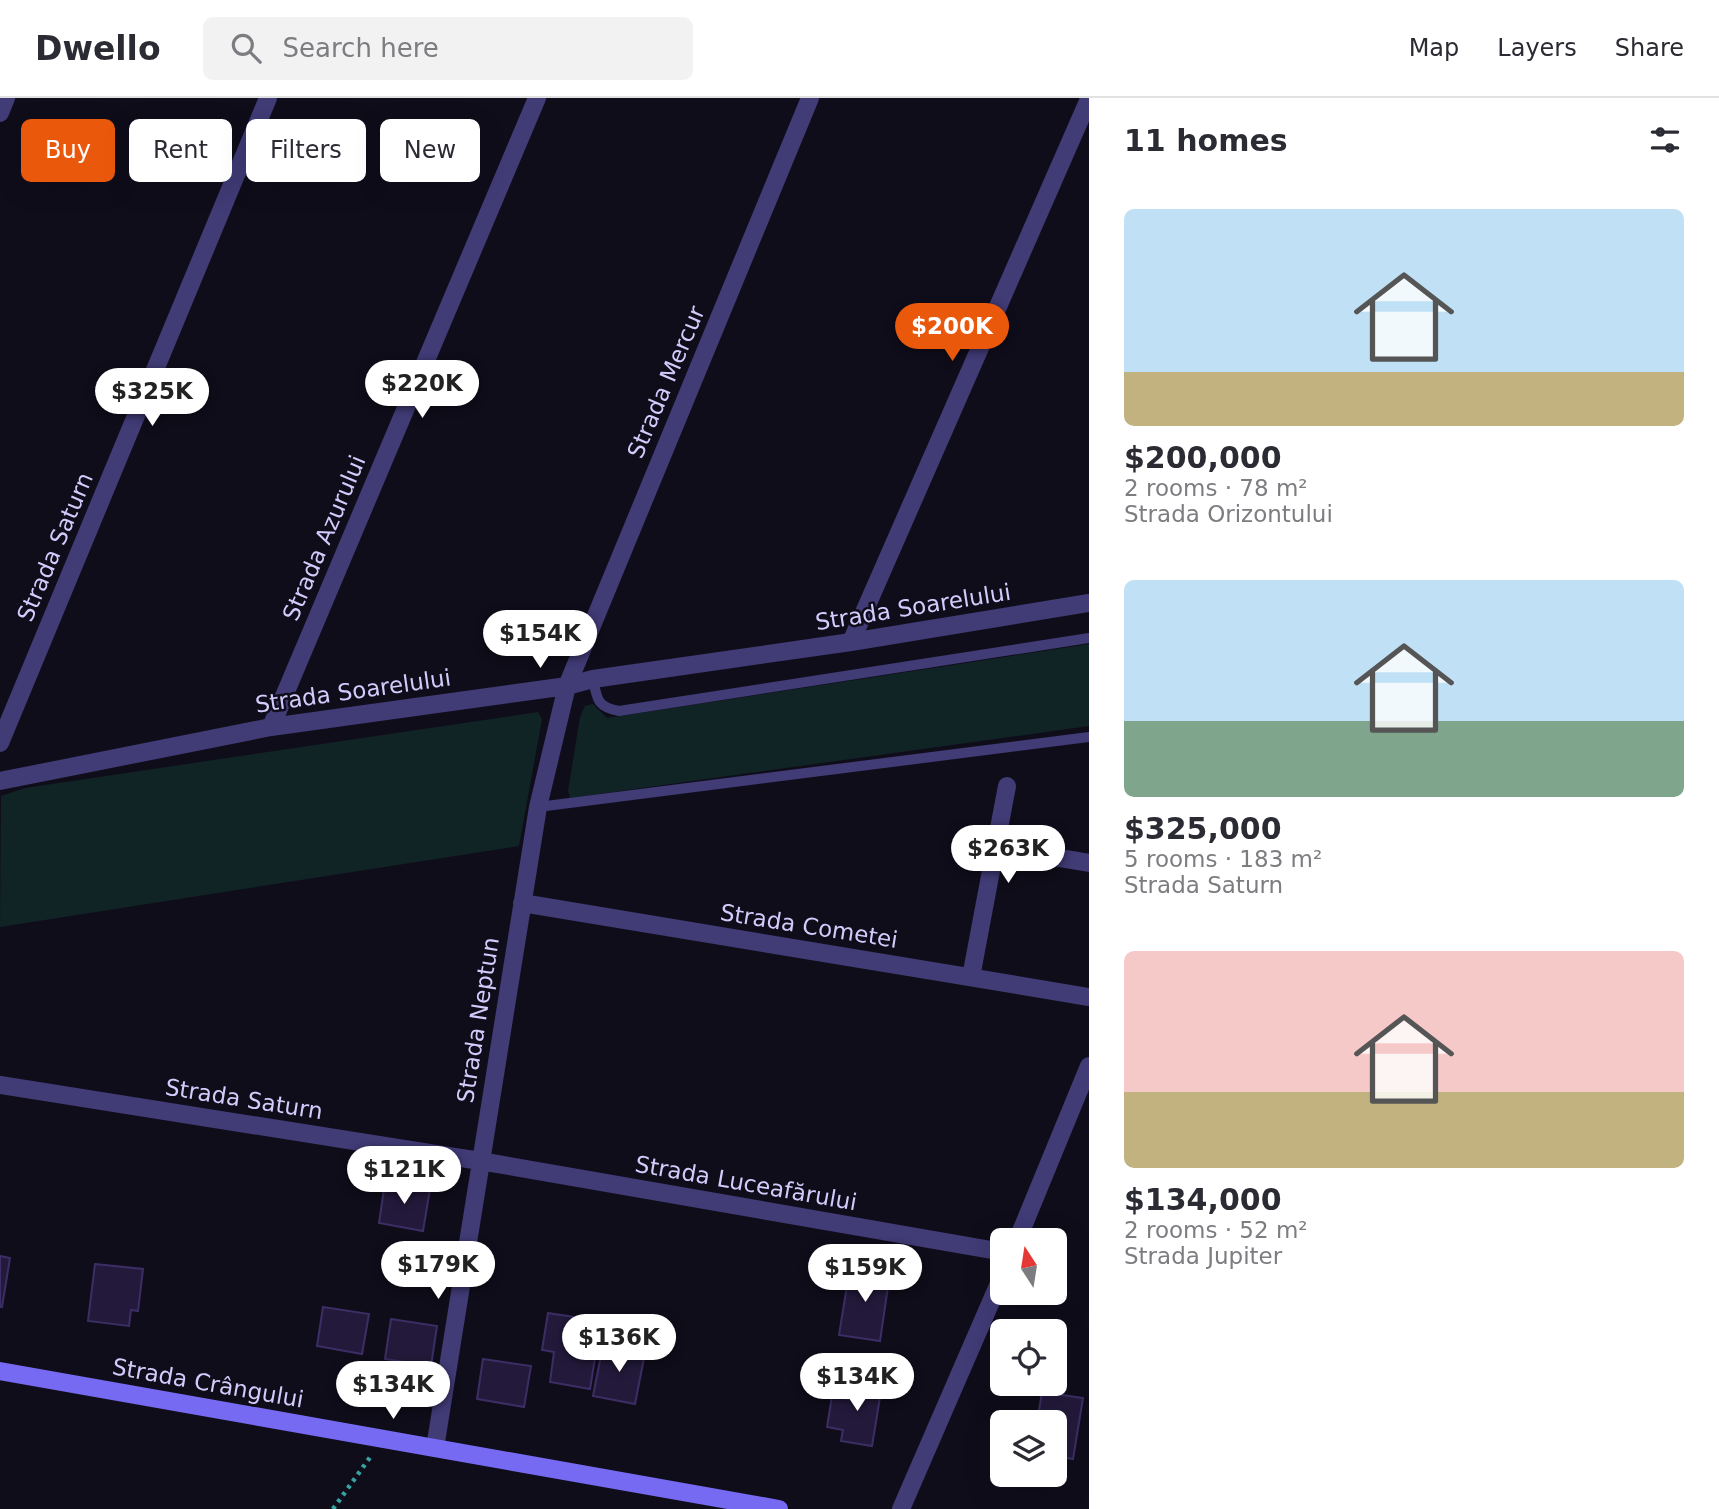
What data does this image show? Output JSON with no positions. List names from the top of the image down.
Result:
{
  "streets": {
    "main road": ["Strada Crângului"],
    "street": [
      "Strada Mercur",
      "Strada Azurului",
      "Strada Saturn",
      "Strada Soarelului",
      "Strada Cometei",
      "Strada Neptun",
      "Strada Luceafărului"
    ]
  },
  "crossings": [
    ["Strada Mercur", "Strada Soarelului"],
    ["Strada Mercur", "Strada Neptun"],
    ["Strada Azurului", "Strada Soarelului"],
    ["Strada Saturn", "Strada Neptun"],
    ["Strada Saturn", "Strada Luceafărului"],
    ["Strada Soarelului", "Strada Neptun"],
    ["Strada Cometei", "Strada Neptun"],
    ["Strada Neptun", "Strada Luceafărului"],
    ["Strada Neptun", "Strada Crângului"]
  ],
  "north": "top",
  "page": {
    "header": "Dwello",
    "search": "Search here",
    "nav": ["Map", "Layers", "Share"],
    "heading": "11 homes",
    "chip": [
      "Buy",
      "Rent",
      "Filters",
      "New"
    ],
    "list": [
      {
        "name": "$200,000",
        "note": "2 rooms · 78 m² · Strada Orizontului"
      },
      {
        "name": "$325,000",
        "note": "5 rooms · 183 m² · Strada Saturn"
      },
      {
        "name": "$134,000",
        "note": "2 rooms · 52 m² · Strada Jupiter"
      }
    ],
    "price": [
      "$200K",
      "$220K",
      "$325K",
      "$154K",
      "$263K",
      "$121K",
      "$179K",
      "$159K",
      "$136K",
      "$134K",
      "$134K"
    ]
  }
}
